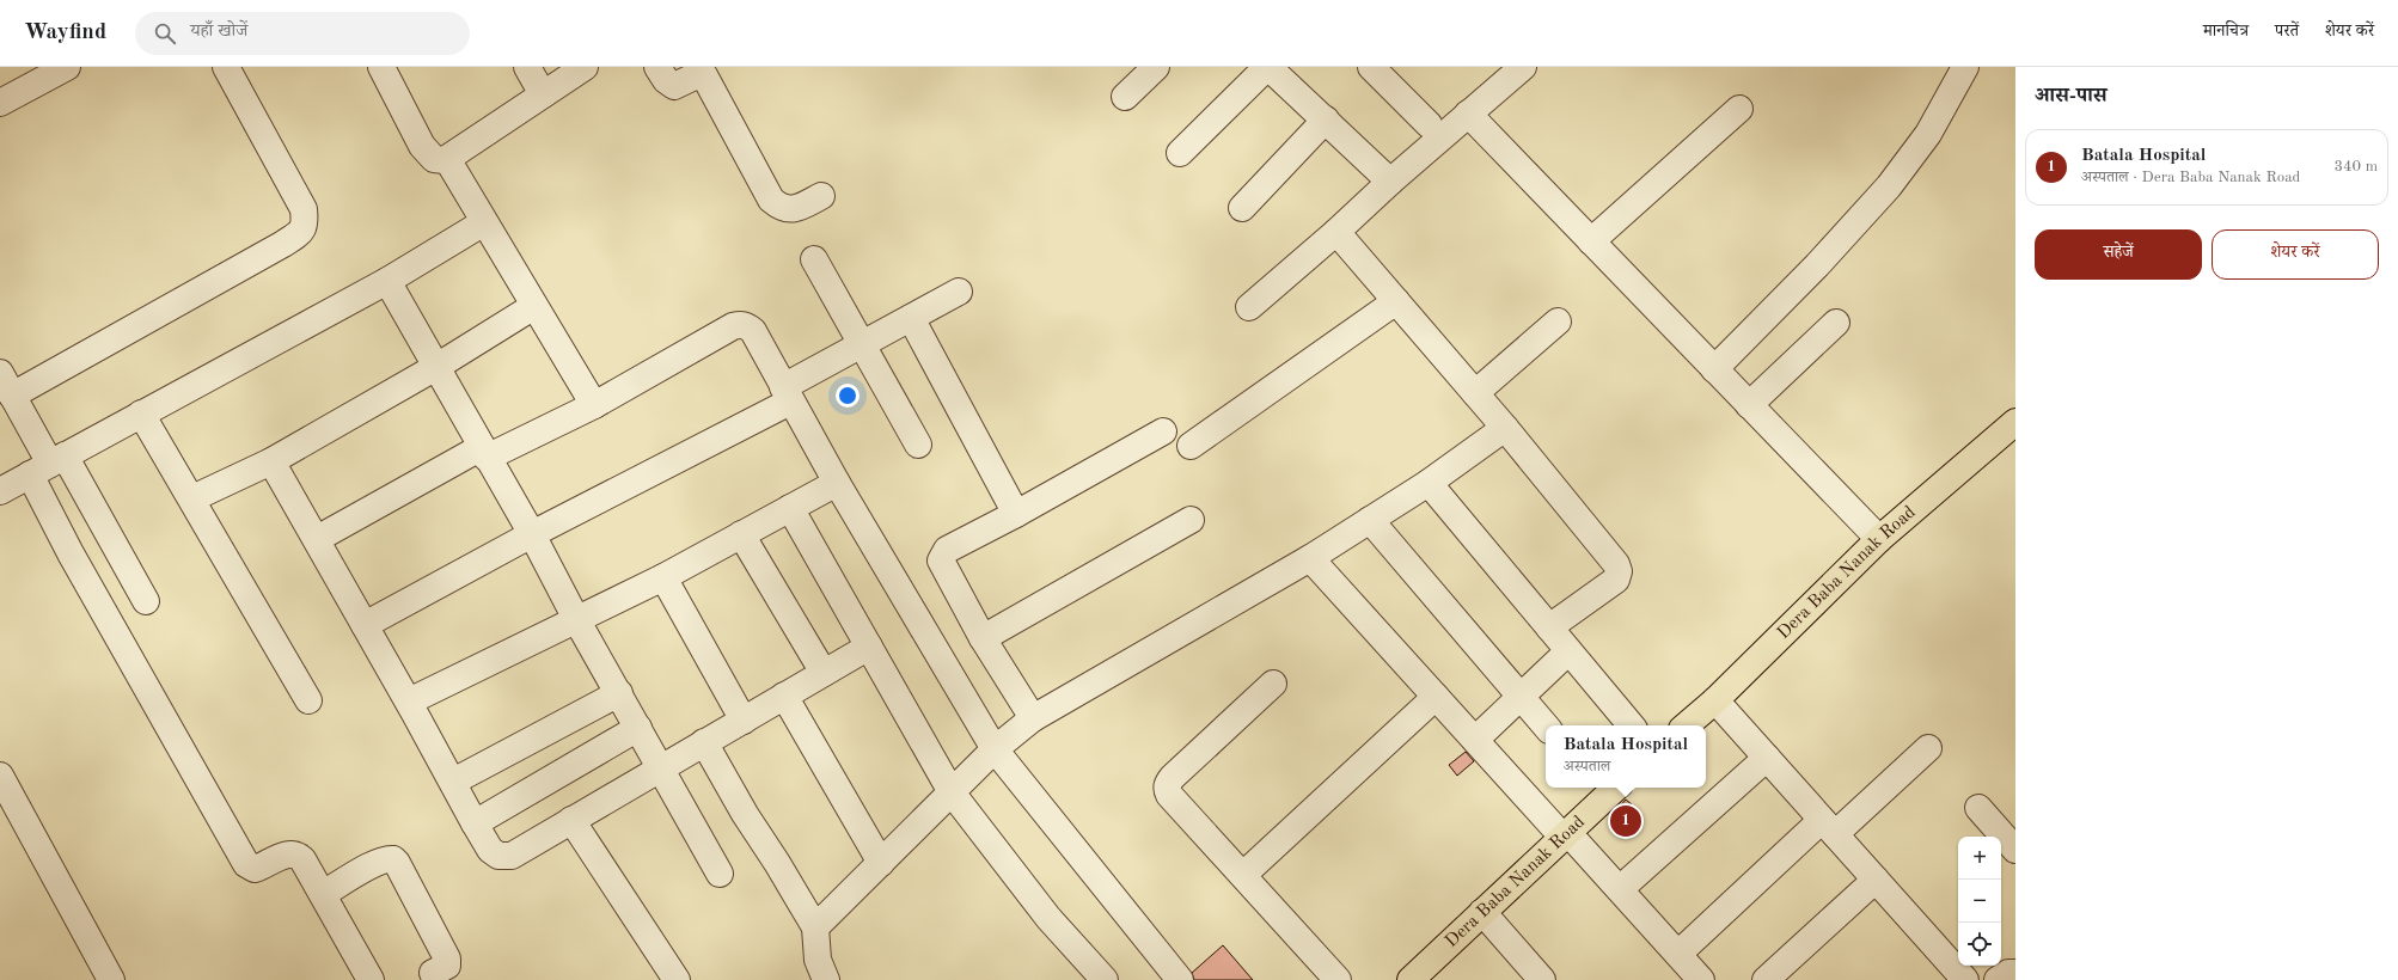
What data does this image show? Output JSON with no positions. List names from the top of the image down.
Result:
{
  "streets": {
    "main road": ["Dera Baba Nanak Road"]
  },
  "page": {
    "header": "Wayfind",
    "search": "यहाँ खोजें",
    "nav": ["मानचित्र", "परतें", "शेयर करें"],
    "heading": "आस-पास",
    "list": [
      {
        "mark": "1",
        "name": "Batala Hospital",
        "note": "अस्पताल · Dera Baba Nanak Road",
        "value": "340 m"
      }
    ],
    "buttons": ["सहेजें", "शेयर करें"],
    "popup": ["Batala Hospital", "अस्पताल"],
    "pins": "1",
    "map_buttons": ["+", "−"]
  }
}
